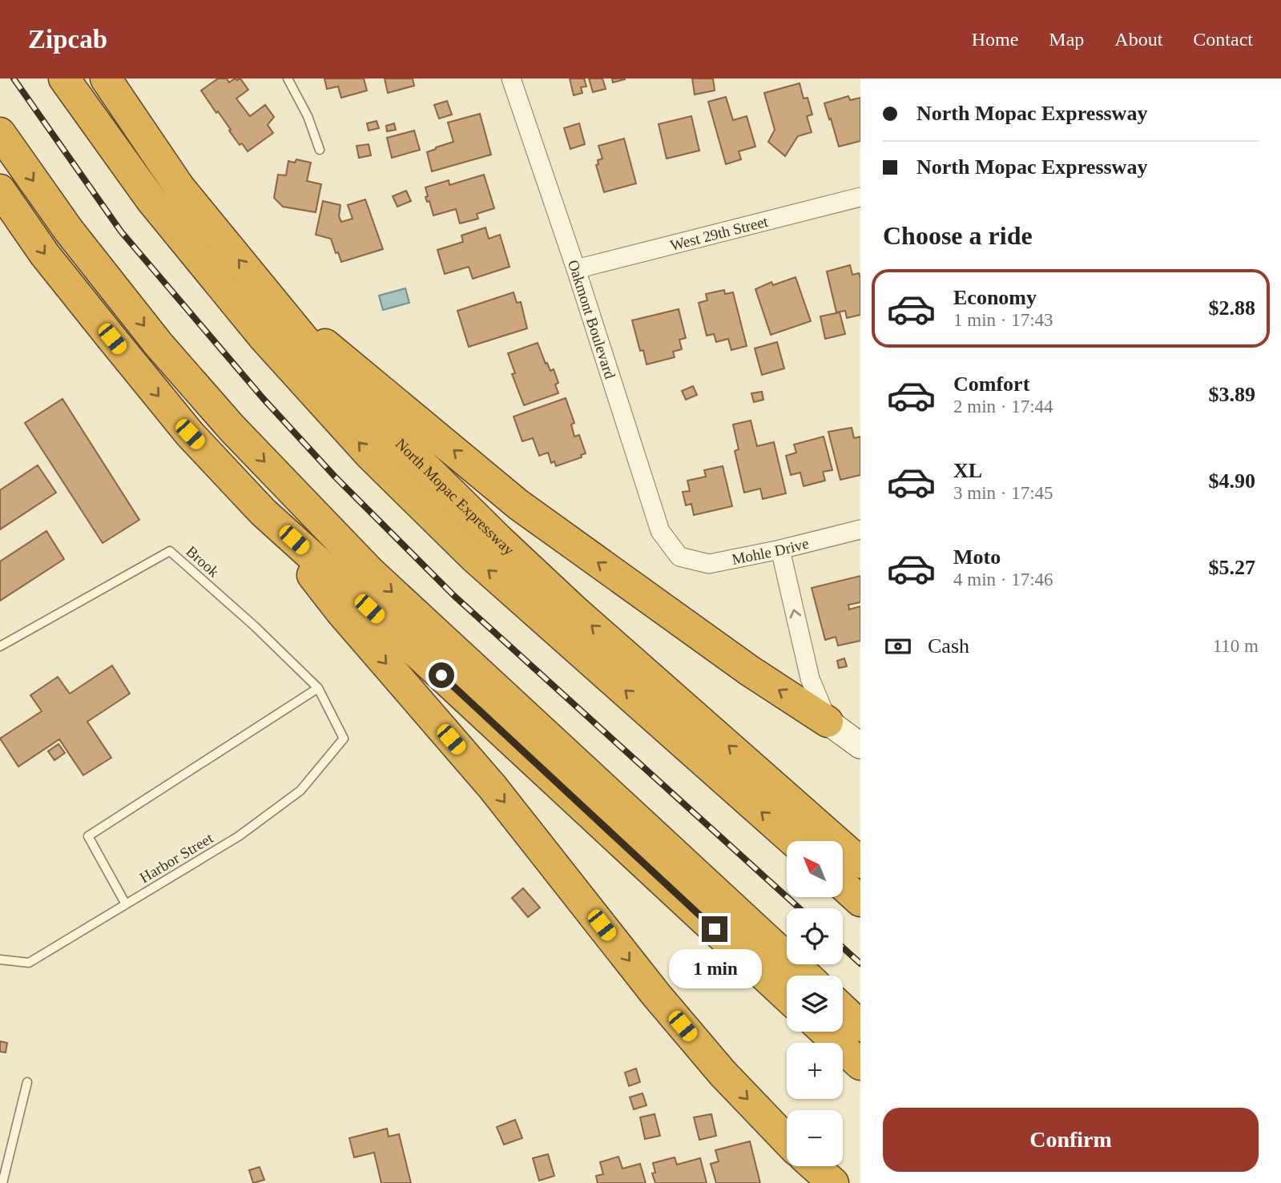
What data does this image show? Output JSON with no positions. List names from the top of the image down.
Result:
{
  "streets": {
    "highway": ["North Mopac Expressway"],
    "street": ["West 29th Street", "Oakmont Boulevard", "Mohle Drive"],
    "lane": ["Brook", "Harbor Street"]
  },
  "crossings": [
    ["West 29th Street", "Oakmont Boulevard"],
    ["Oakmont Boulevard", "Mohle Drive"],
    ["Brook", "Harbor Street"]
  ],
  "north": "top left",
  "page": {
    "header": "Zipcab",
    "nav": [
      "Home",
      "Map",
      "About",
      "Contact"
    ],
    "banner": ["North Mopac Expressway", "North Mopac Expressway"],
    "heading": "Choose a ride",
    "list": [
      {
        "name": "Economy",
        "note": "1 min · 17:43",
        "value": "$2.88"
      },
      {
        "name": "Comfort",
        "note": "2 min · 17:44",
        "value": "$3.89"
      },
      {
        "name": "XL",
        "note": "3 min · 17:45",
        "value": "$4.90"
      },
      {
        "name": "Moto",
        "note": "4 min · 17:46",
        "value": "$5.27"
      }
    ],
    "pay": ["Cash", "110 m"],
    "map_buttons": ["+", "−"],
    "bubble": "1 min",
    "buttons": "Confirm"
  }
}
